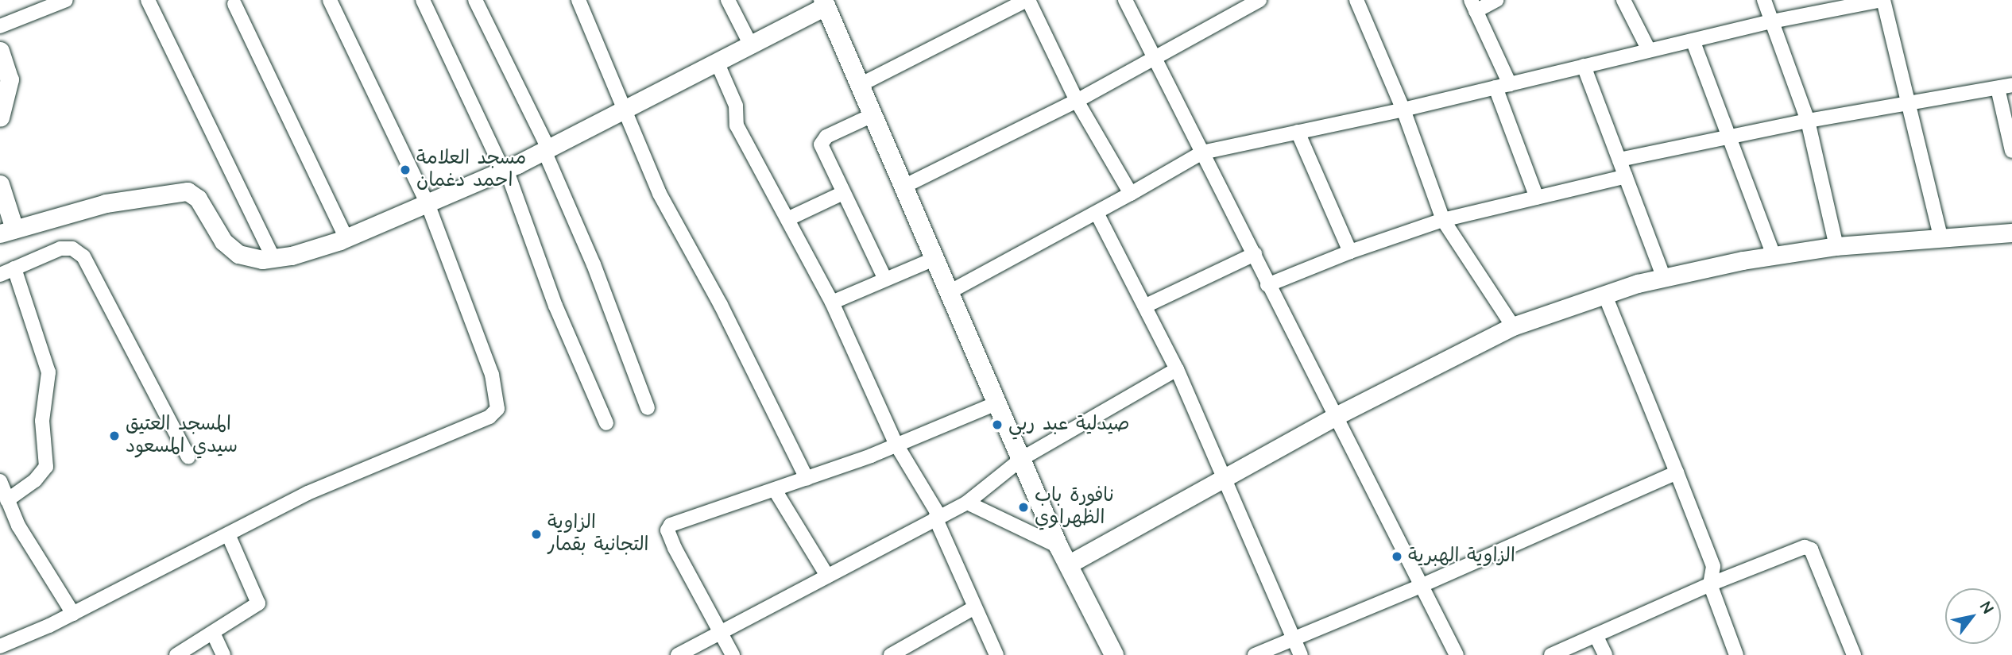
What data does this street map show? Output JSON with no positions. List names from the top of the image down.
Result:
{
  "places": [
    "مسجد العلامة احمد دغمان",
    "صيدلية عبد ربي",
    "المسجد العتيق سيدي المسعود",
    "نافورة باب الظهراوي",
    "الزاوية التجانية بقمار",
    "الزاوية الهبرية"
  ],
  "north": "top right"
}
